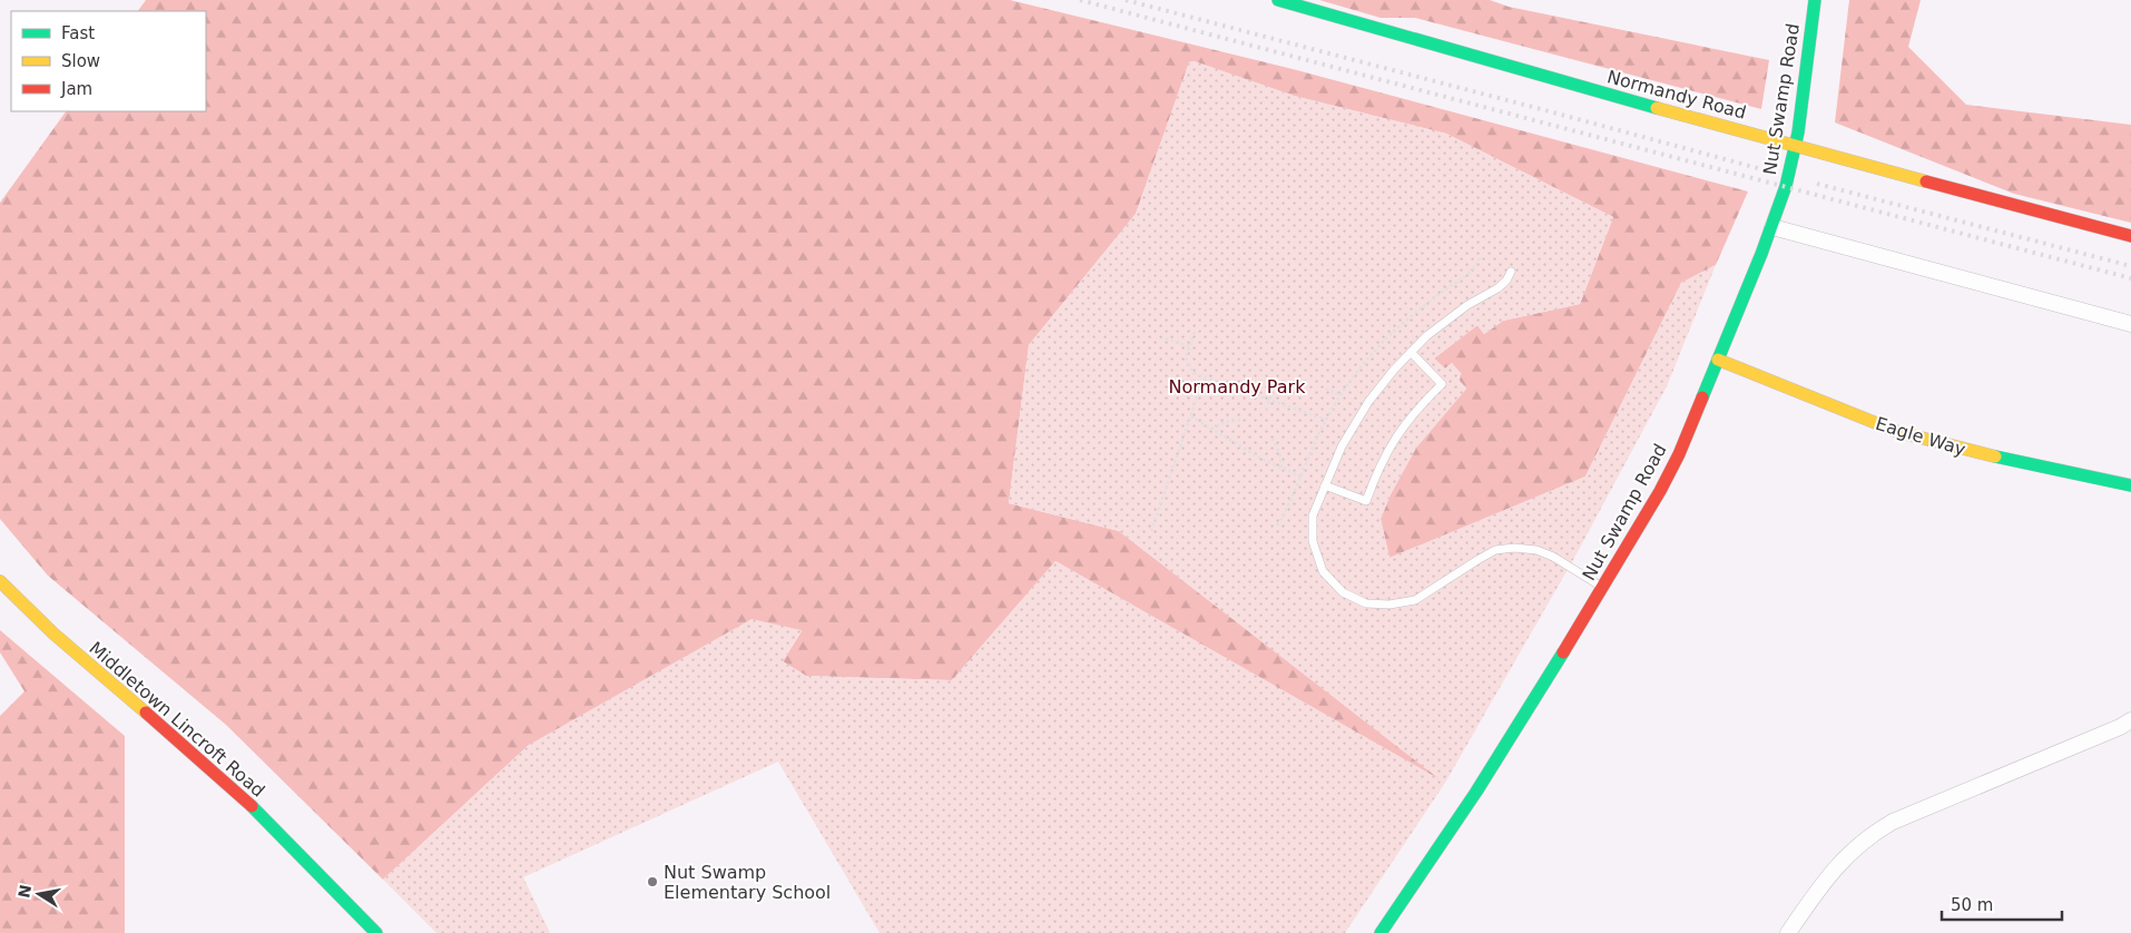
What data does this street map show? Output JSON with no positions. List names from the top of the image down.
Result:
{
  "streets": {
    "main road": [
      "Normandy Road",
      "Nut Swamp Road",
      "Eagle Way",
      "Middletown Lincroft Road"
    ]
  },
  "crossings": [
    ["Normandy Road", "Nut Swamp Road"],
    ["Nut Swamp Road", "Eagle Way"]
  ],
  "parks": ["Normandy Park"],
  "places": ["Nut Swamp Elementary School"],
  "legend": ["Fast", "Slow", "Jam"],
  "scale_bar": "50 m",
  "north": "left"
}
